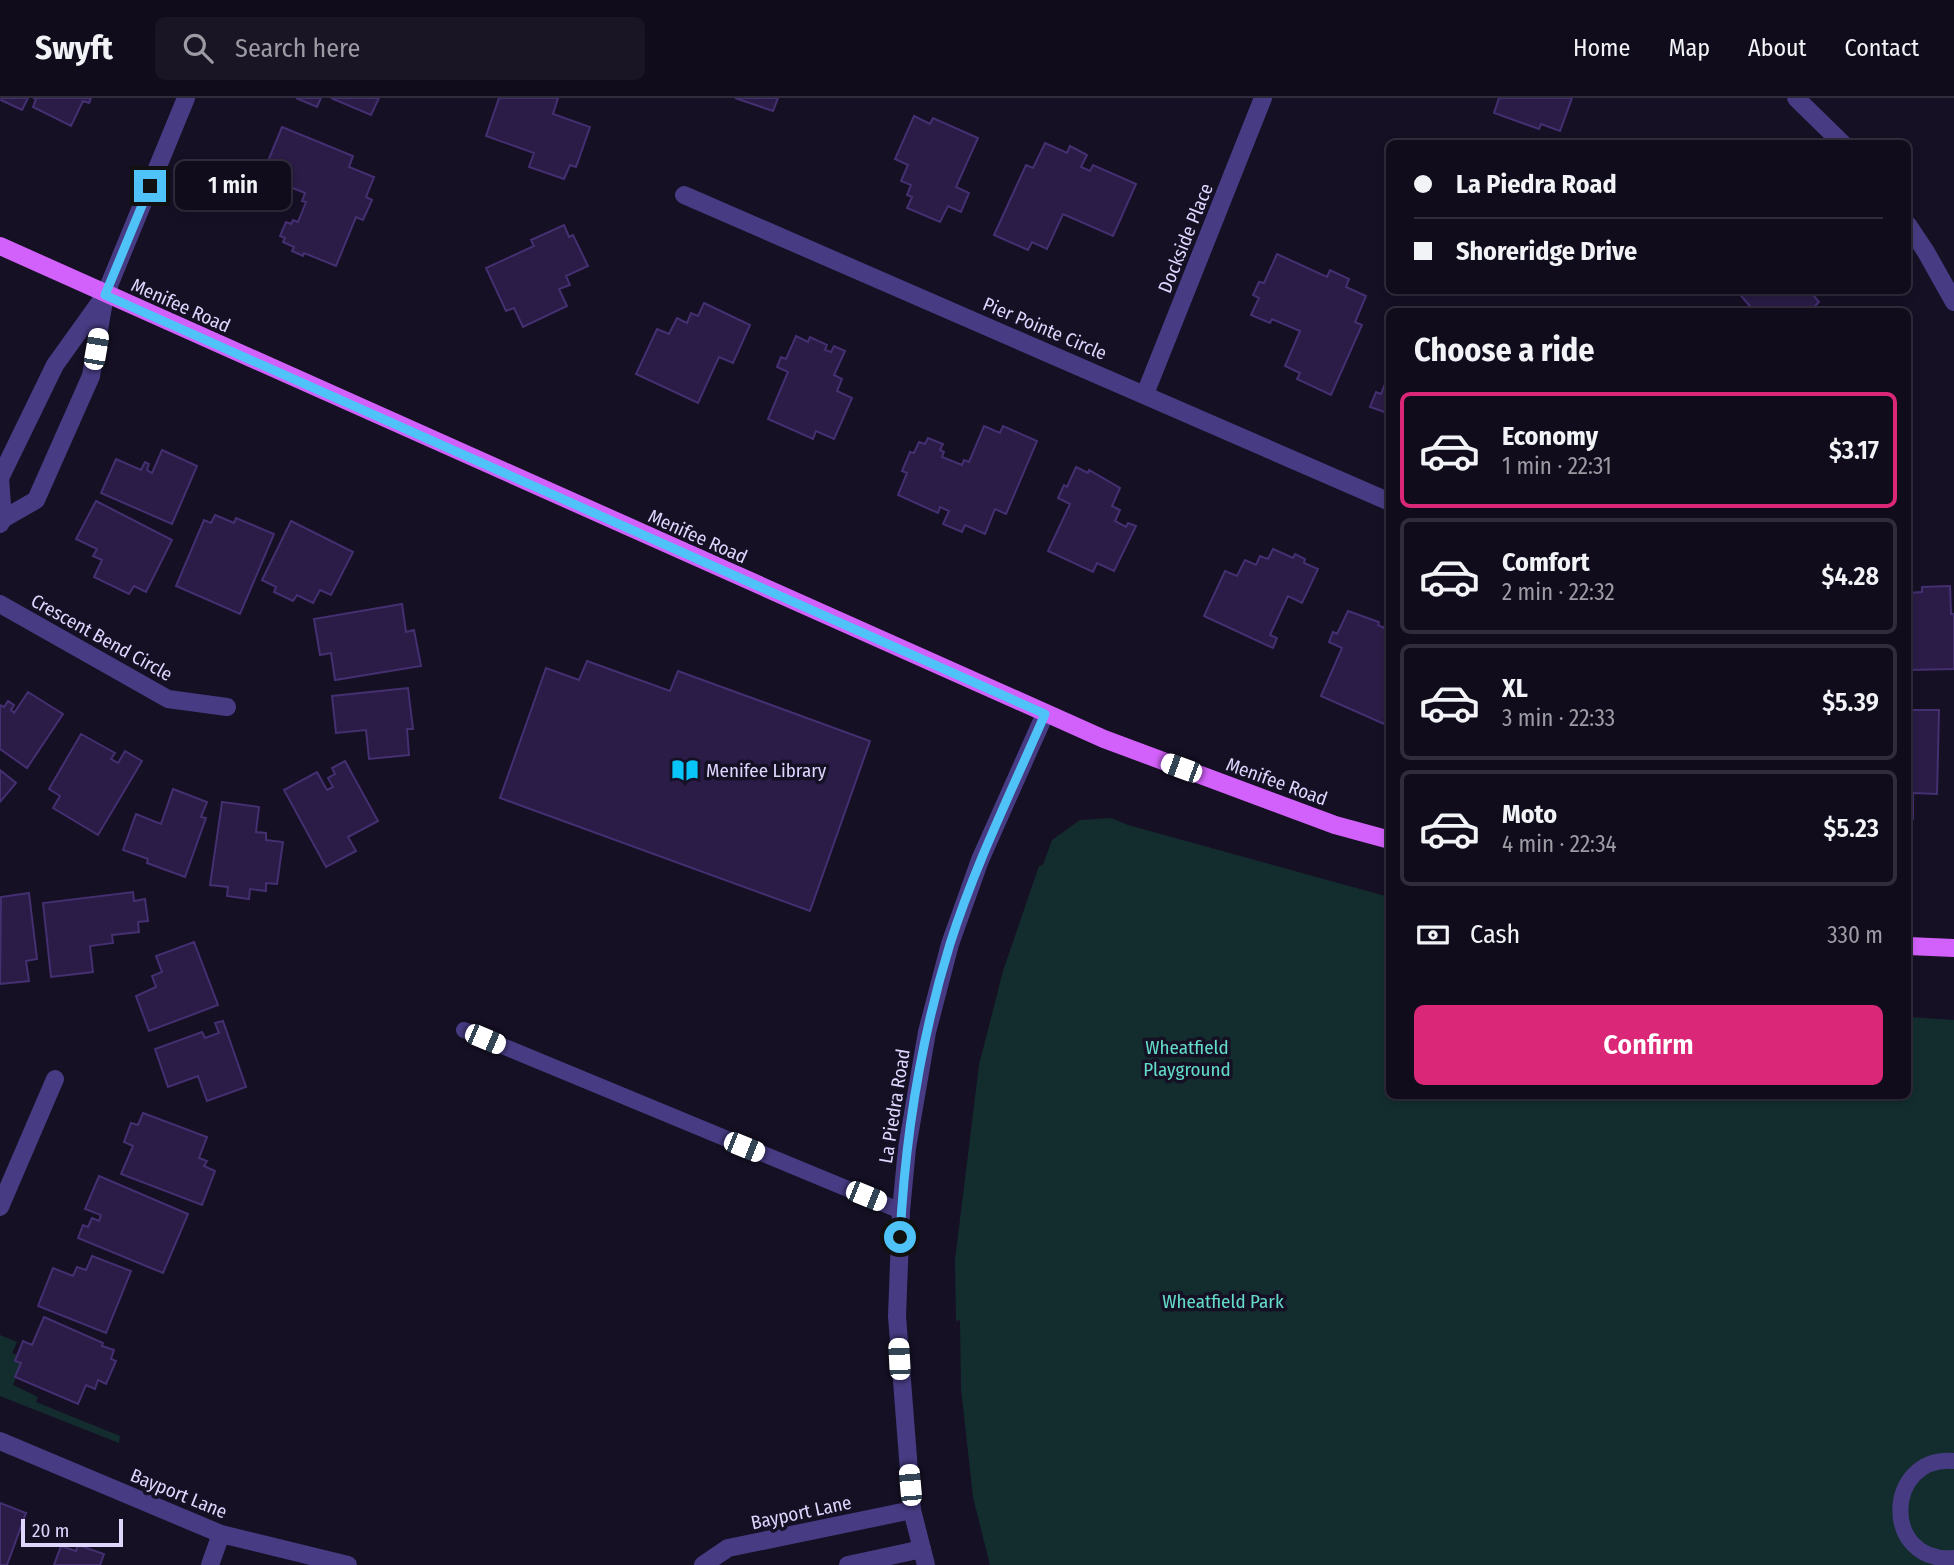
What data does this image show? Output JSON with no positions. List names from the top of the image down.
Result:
{
  "streets": {
    "main road": ["Menifee Road"],
    "street": [
      "Dockside Place",
      "Pier Pointe Circle",
      "Crescent Bend Circle",
      "La Piedra Road",
      "Bayport Lane"
    ]
  },
  "crossings": [
    ["Dockside Place", "Pier Pointe Circle"],
    ["Menifee Road", "La Piedra Road"],
    ["La Piedra Road", "Bayport Lane"]
  ],
  "parks": ["Wheatfield Playground", "Wheatfield Park"],
  "places": {
    "library": ["Menifee Library"]
  },
  "scale_bar": "20 m",
  "page": {
    "header": "Swyft",
    "search": "Search here",
    "nav": [
      "Home",
      "Map",
      "About",
      "Contact"
    ],
    "banner": ["La Piedra Road", "Shoreridge Drive"],
    "bubble": "1 min",
    "heading": "Choose a ride",
    "list": [
      {
        "name": "Economy",
        "note": "1 min · 22:31",
        "value": "$3.17"
      },
      {
        "name": "Comfort",
        "note": "2 min · 22:32",
        "value": "$4.28"
      },
      {
        "name": "XL",
        "note": "3 min · 22:33",
        "value": "$5.39"
      },
      {
        "name": "Moto",
        "note": "4 min · 22:34",
        "value": "$5.23"
      }
    ],
    "pay": ["Cash", "330 m"],
    "buttons": "Confirm",
    "scale": "20 m"
  }
}
